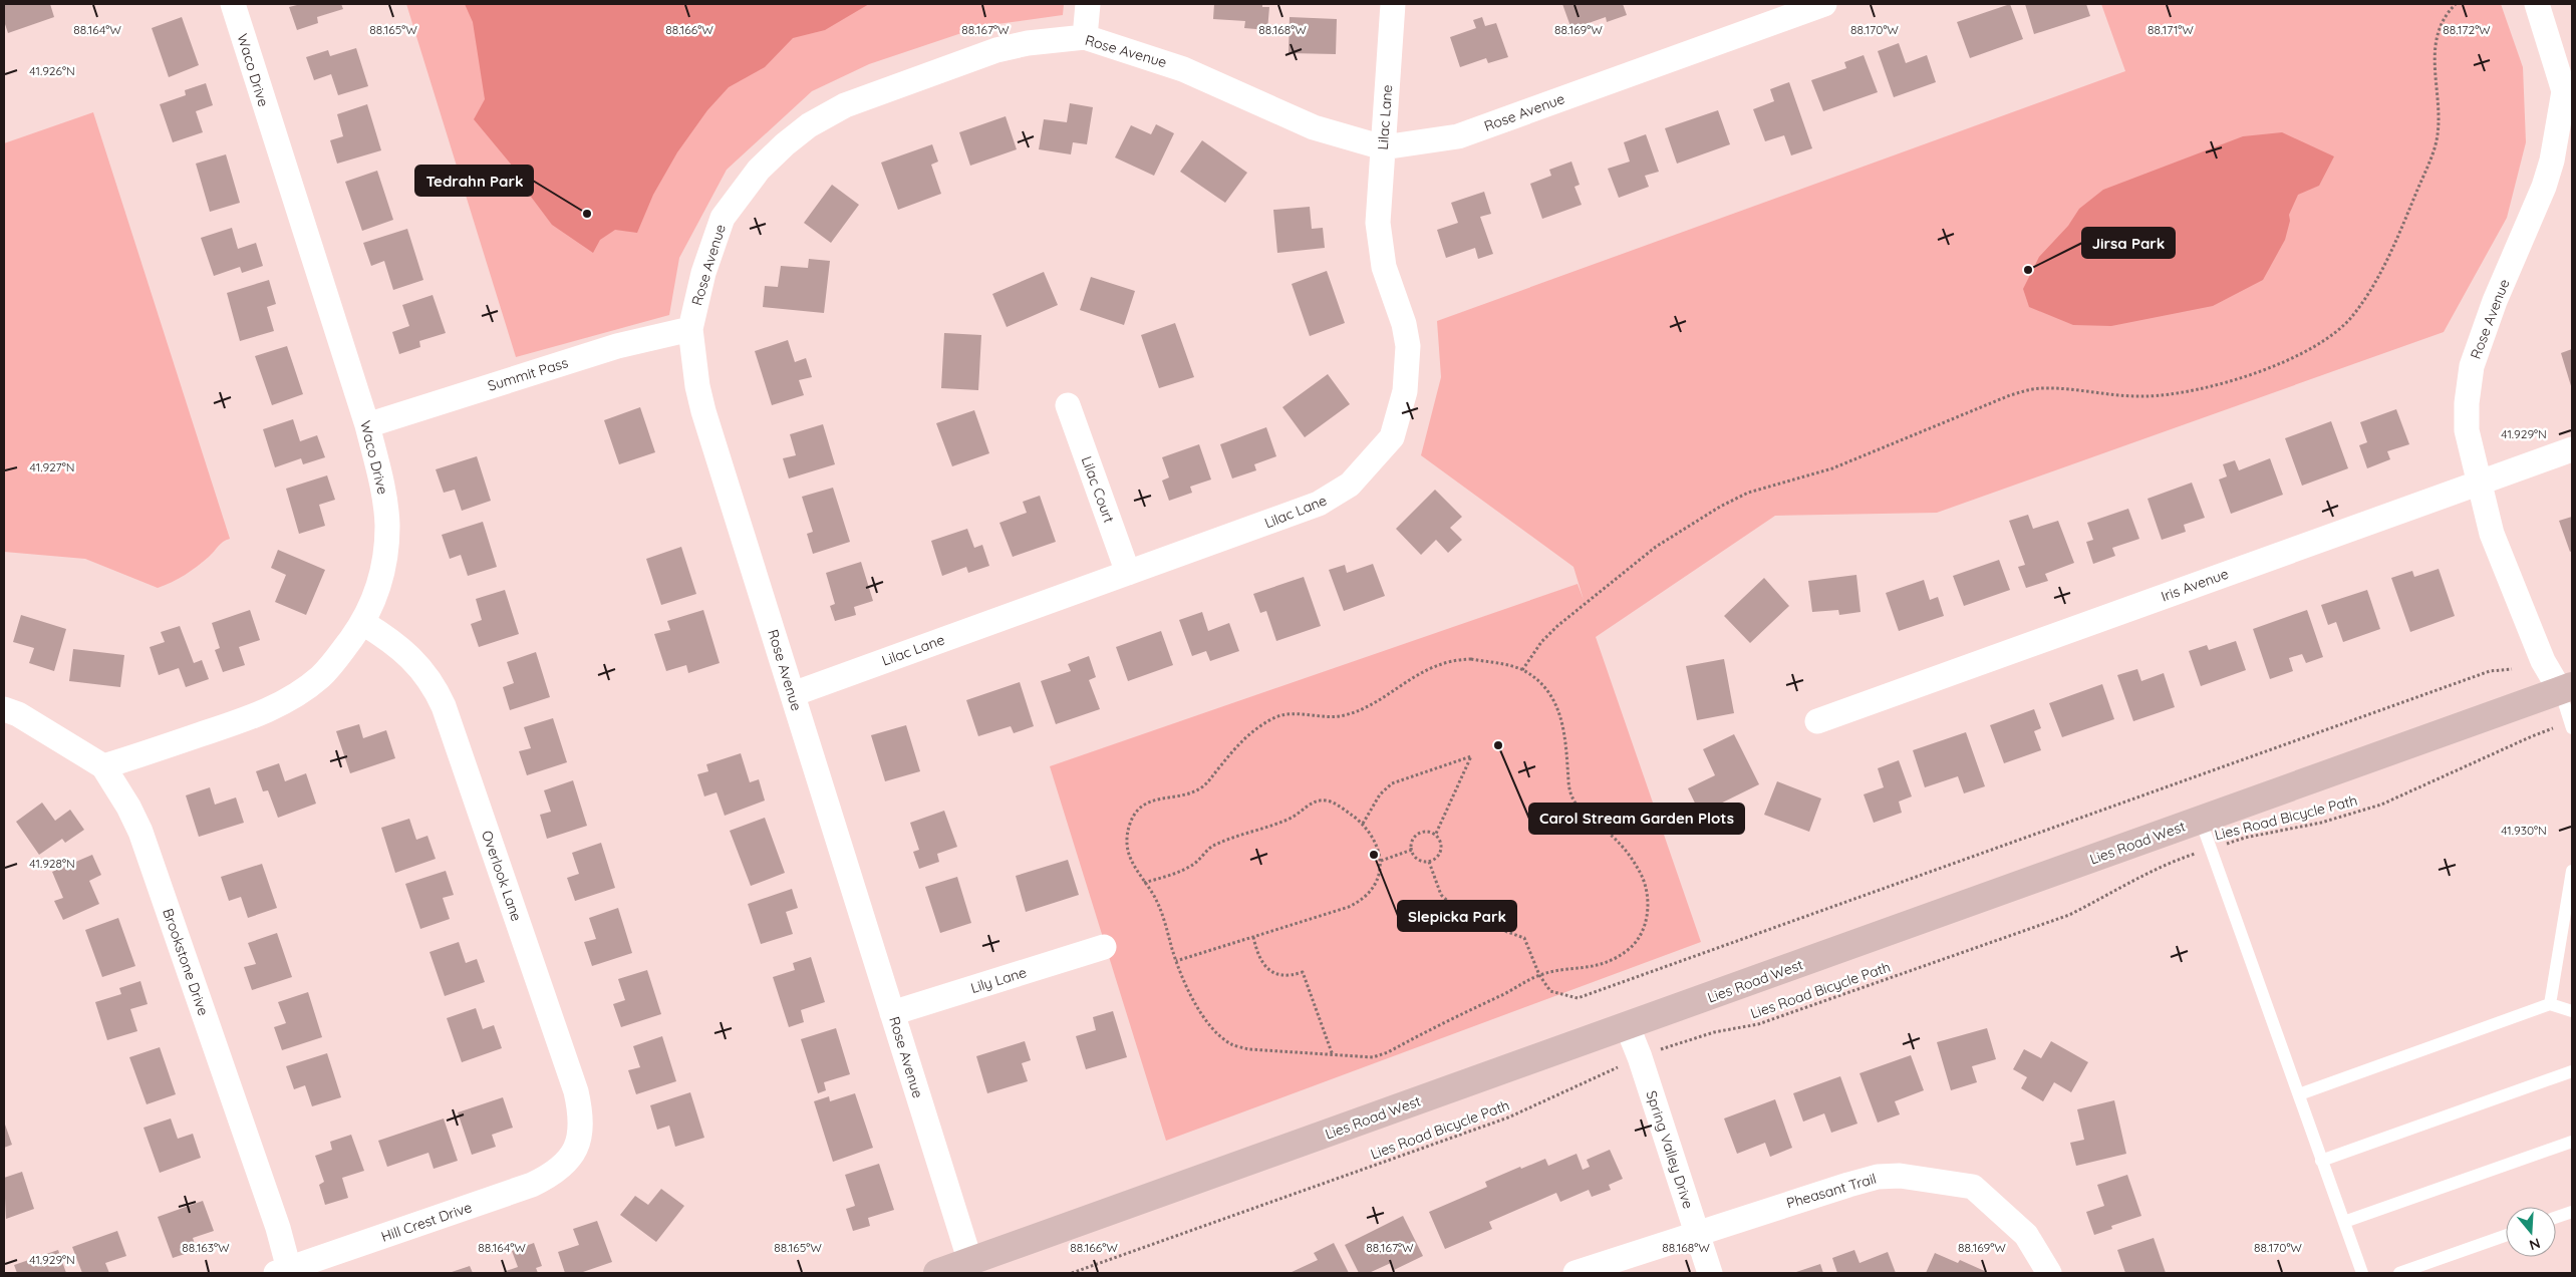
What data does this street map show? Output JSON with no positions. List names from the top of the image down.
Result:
{
  "streets": {
    "street": [
      "Rose Avenue",
      "Waco Drive",
      "Lilac Lane",
      "Summit Pass",
      "Lilac Court",
      "Iris Avenue",
      "Lies Road West",
      "Overlook Lane",
      "Brookstone Drive",
      "Lily Lane",
      "Spring Valley Drive",
      "Pheasant Trail",
      "Hill Crest Drive"
    ],
    "path": ["Lies Road Bicycle Path"]
  },
  "crossings": [
    ["Rose Avenue", "Lilac Lane"],
    ["Rose Avenue", "Summit Pass"],
    ["Rose Avenue", "Iris Avenue"],
    ["Rose Avenue", "Lies Road West"],
    ["Rose Avenue", "Lily Lane"],
    ["Waco Drive", "Summit Pass"],
    ["Waco Drive", "Overlook Lane"],
    ["Waco Drive", "Brookstone Drive"],
    ["Lilac Lane", "Lilac Court"],
    ["Lies Road Bicycle Path", "Spring Valley Drive"],
    ["Lies Road West", "Spring Valley Drive"],
    ["Overlook Lane", "Hill Crest Drive"],
    ["Brookstone Drive", "Hill Crest Drive"],
    ["Spring Valley Drive", "Pheasant Trail"]
  ],
  "places": [
    "Tedrahn Park",
    "Jirsa Park",
    "Carol Stream Garden Plots",
    "Slepicka Park"
  ],
  "north": "bottom",
  "coordinates": [
    "88.164°W",
    "88.165°W",
    "88.166°W",
    "88.167°W",
    "88.168°W",
    "88.169°W",
    "88.170°W",
    "88.171°W",
    "88.172°W",
    "41.926°N",
    "41.929°N",
    "41.927°N",
    "41.930°N",
    "41.928°N",
    "88.163°W"
  ]
}
